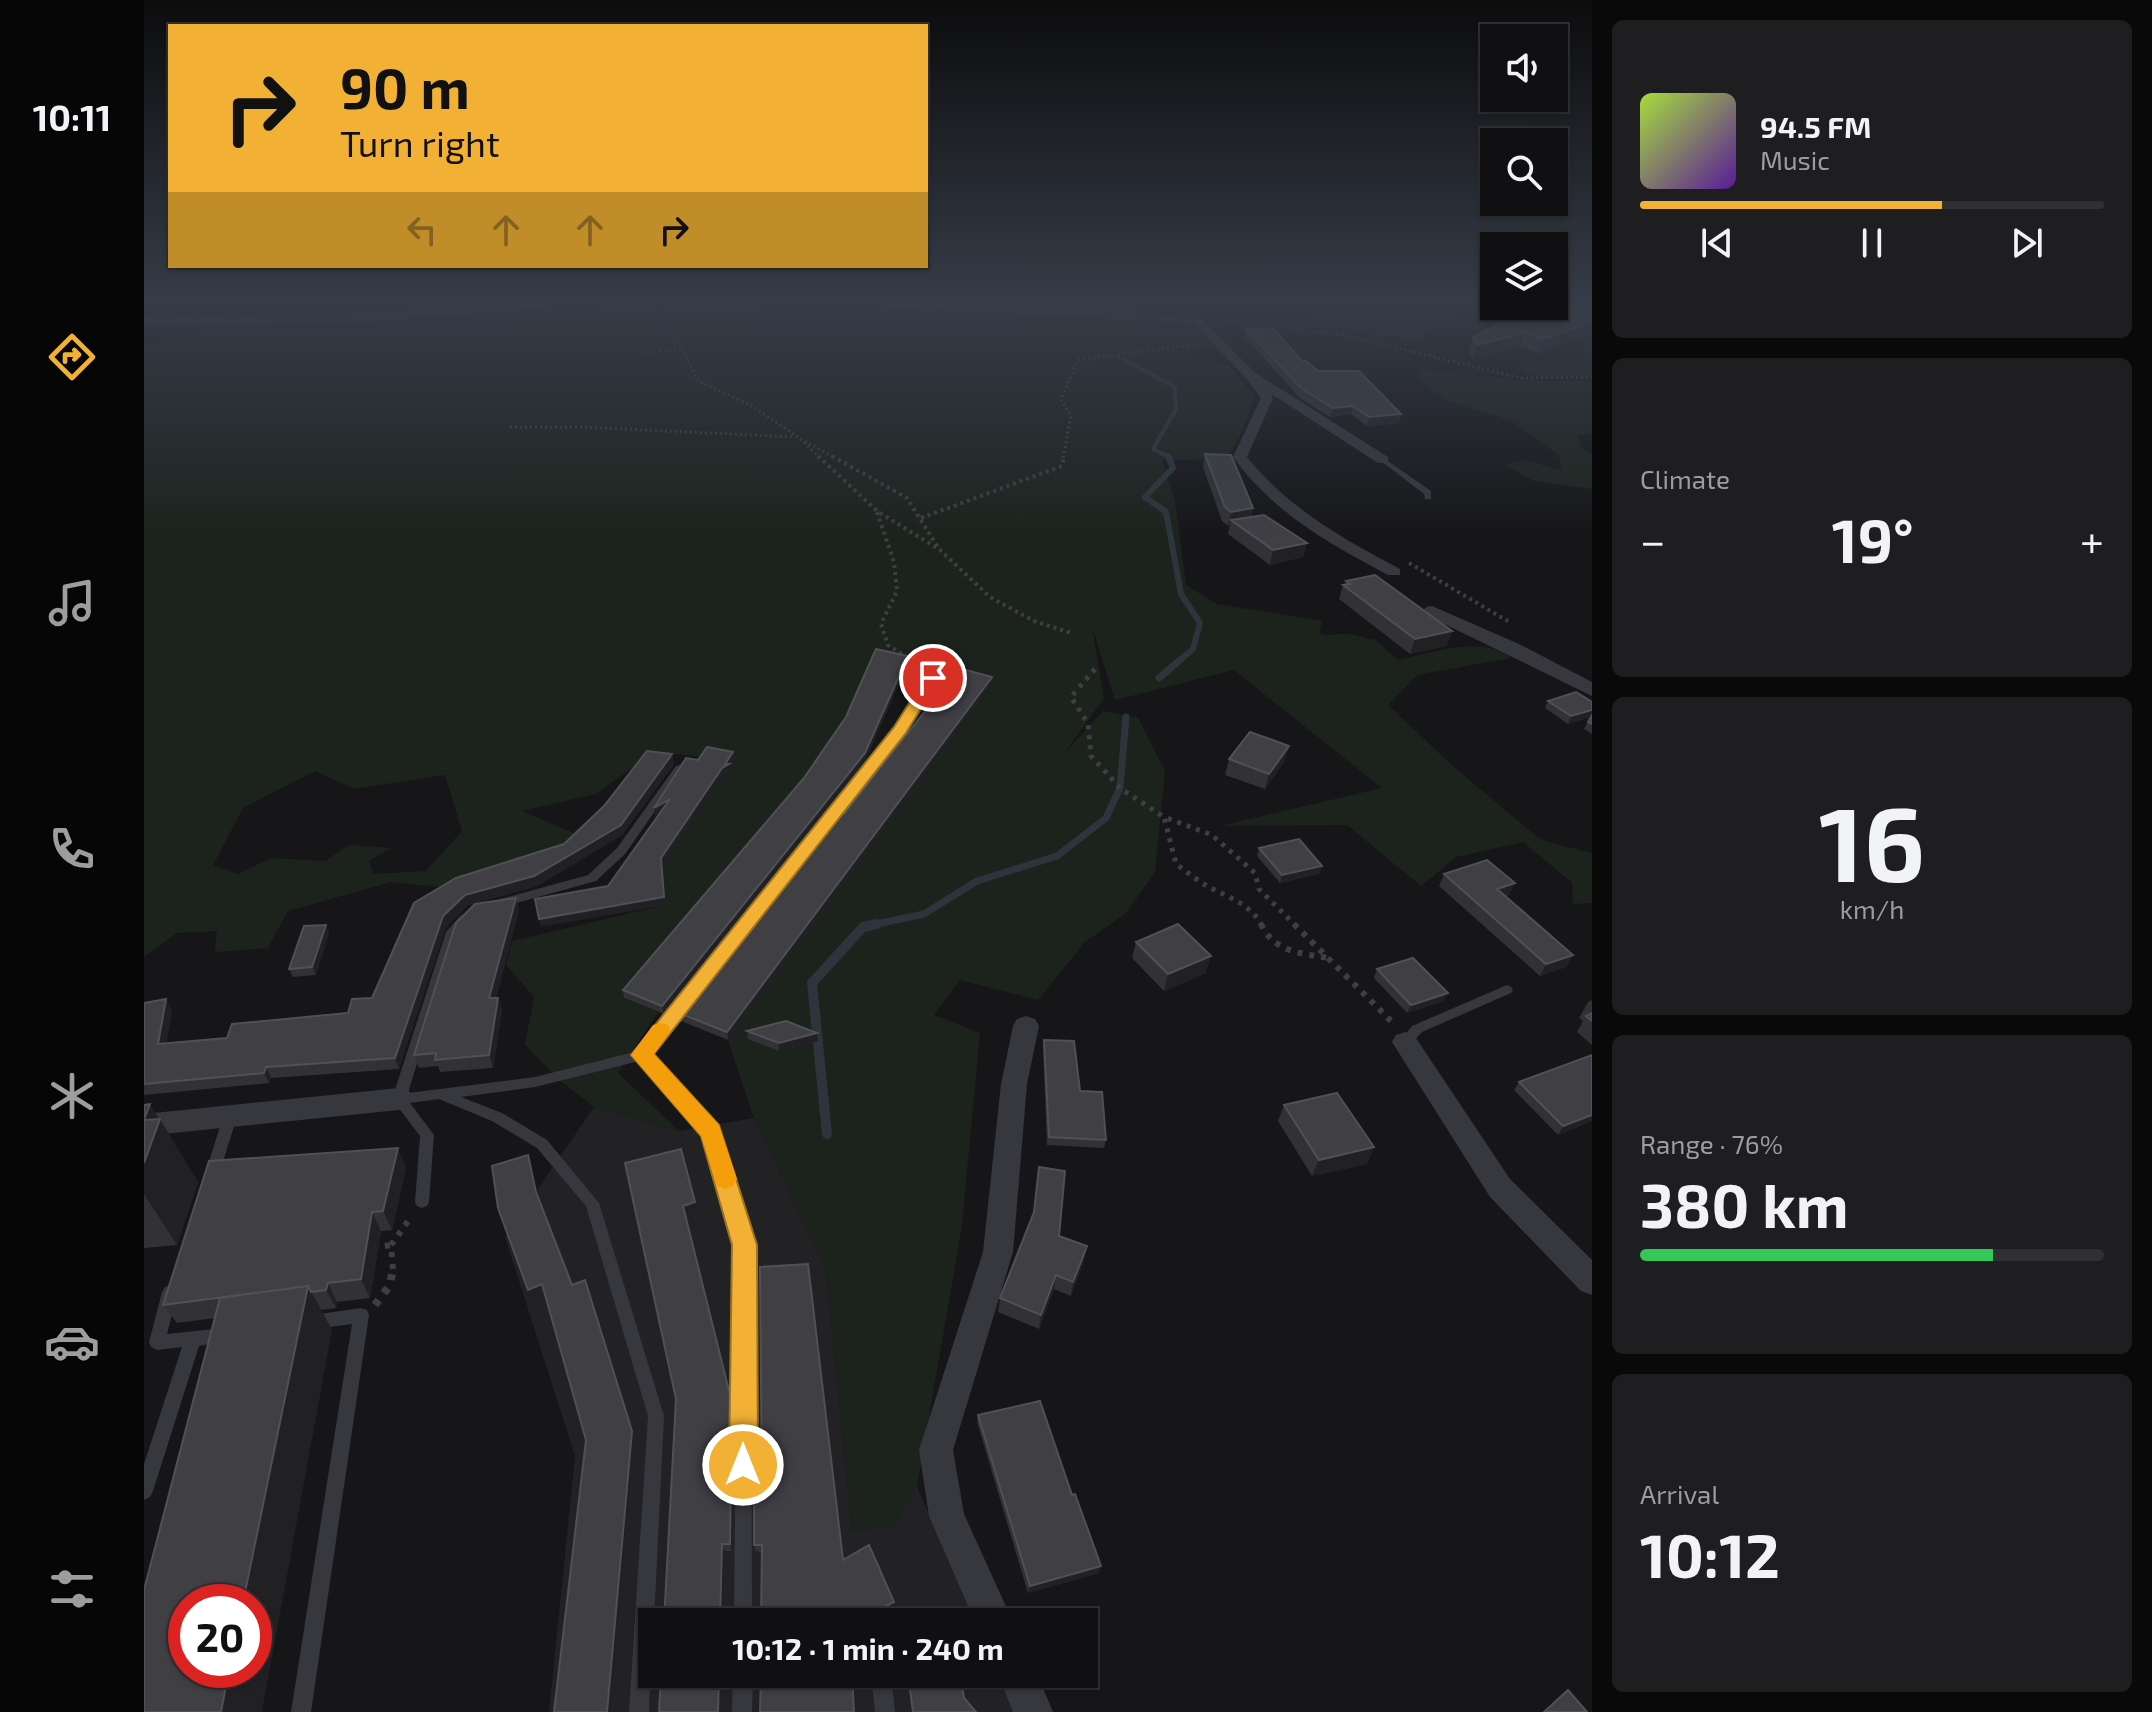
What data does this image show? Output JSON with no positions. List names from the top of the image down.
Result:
{
  "page": {
    "tabs": "10:11",
    "turn": ["90 m", "Turn right"],
    "song": ["94.5 FM", "Music"],
    "tile": [
      "Climate",
      ["16", "km/h"],
      ["Range · 76%", "380 km"],
      ["Arrival", "10:12"]
    ],
    "heat": ["−", "19°", "+"],
    "limit": "20",
    "trip": "10:12 · 1 min · 240 m"
  }
}
